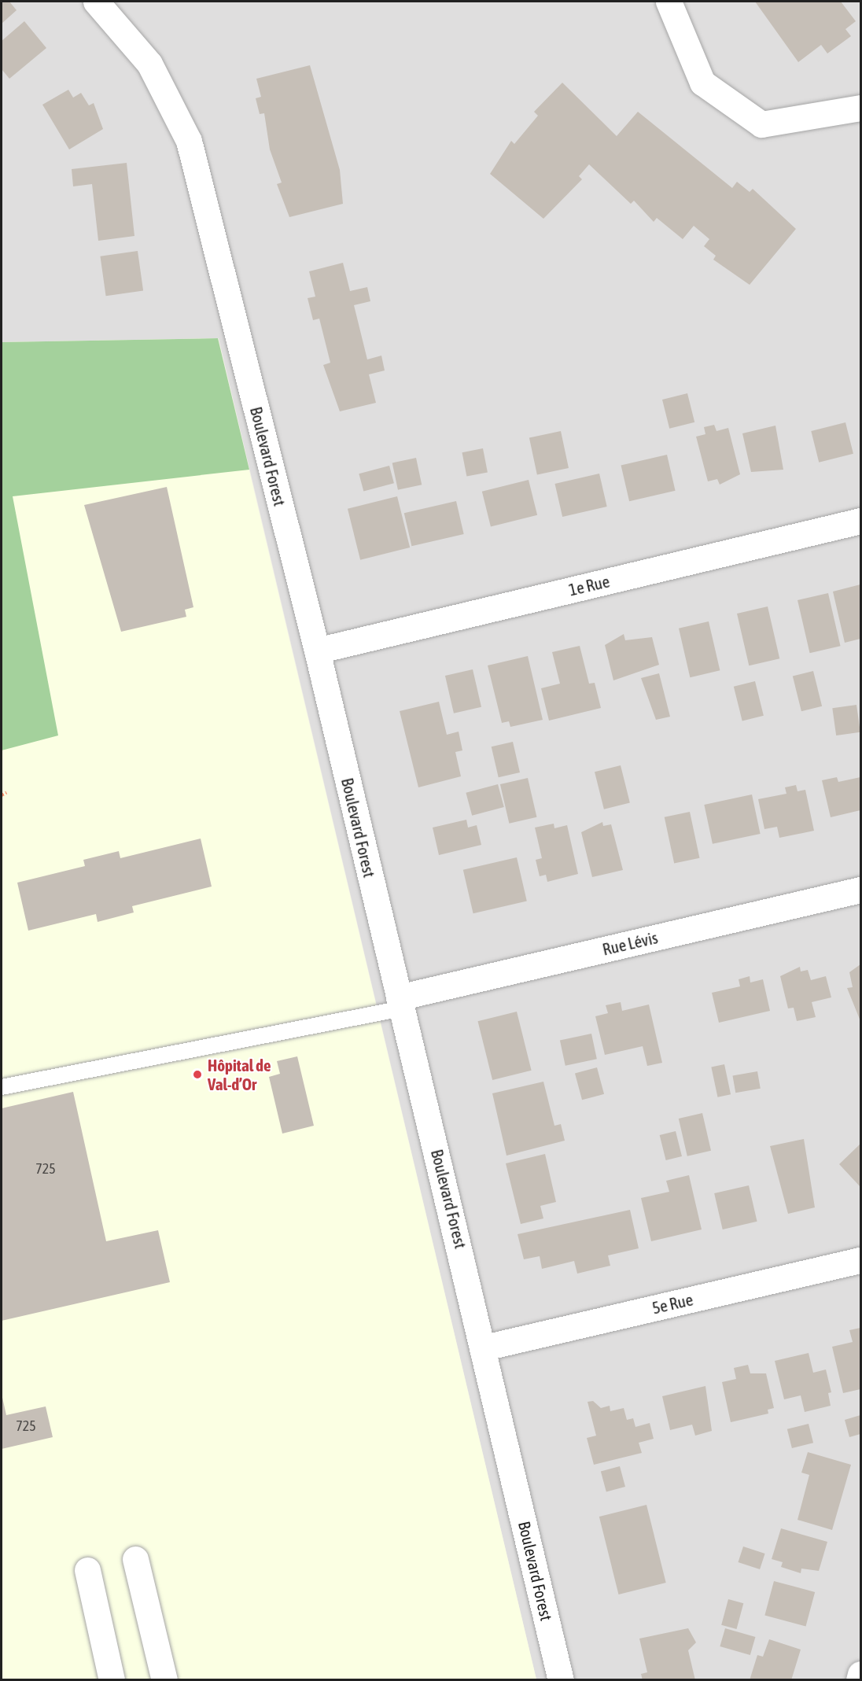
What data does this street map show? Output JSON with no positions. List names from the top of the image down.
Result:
{
  "streets": {
    "street": [
      "Boulevard Forest",
      "1e Rue",
      "Rue Lévis",
      "5e Rue"
    ]
  },
  "crossings": [
    ["Boulevard Forest", "1e Rue"],
    ["Boulevard Forest", "Rue Lévis"],
    ["Boulevard Forest", "5e Rue"]
  ],
  "places": ["Hôpital de Val-d’Or"],
  "house_numbers": ["725", "725"]
}
